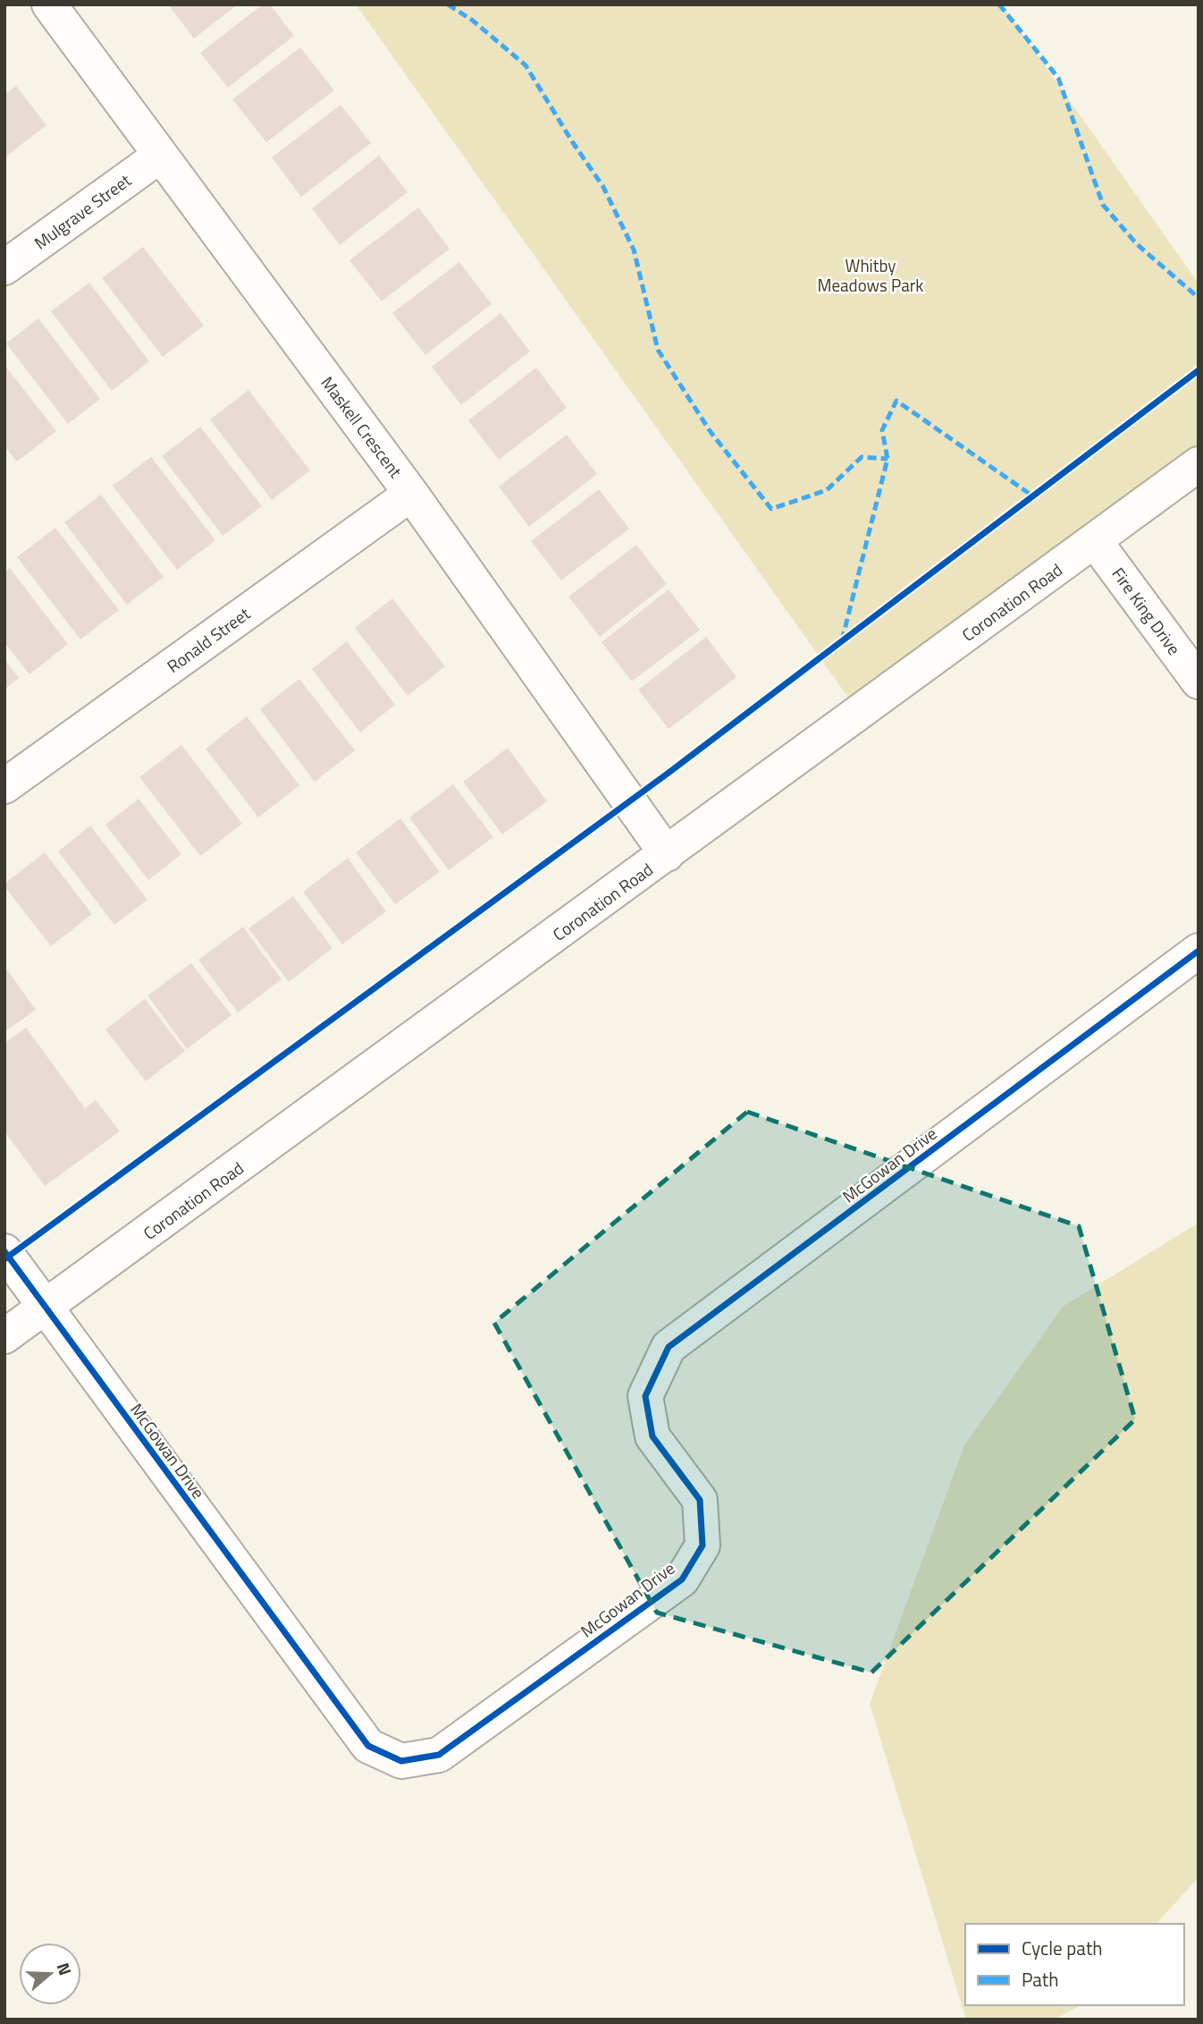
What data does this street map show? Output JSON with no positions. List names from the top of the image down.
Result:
{
  "streets": {
    "street": [
      "Mulgrave Street",
      "Maskell Crescent",
      "Coronation Road",
      "Fire King Drive",
      "Ronald Street",
      "McGowan Drive"
    ]
  },
  "crossings": [
    ["Mulgrave Street", "Maskell Crescent"],
    ["Maskell Crescent", "Coronation Road"],
    ["Maskell Crescent", "Ronald Street"],
    ["Coronation Road", "Fire King Drive"],
    ["Coronation Road", "McGowan Drive"]
  ],
  "parks": ["Whitby Meadows Park"],
  "legend": ["Cycle path", "Path"],
  "north": "right"
}
